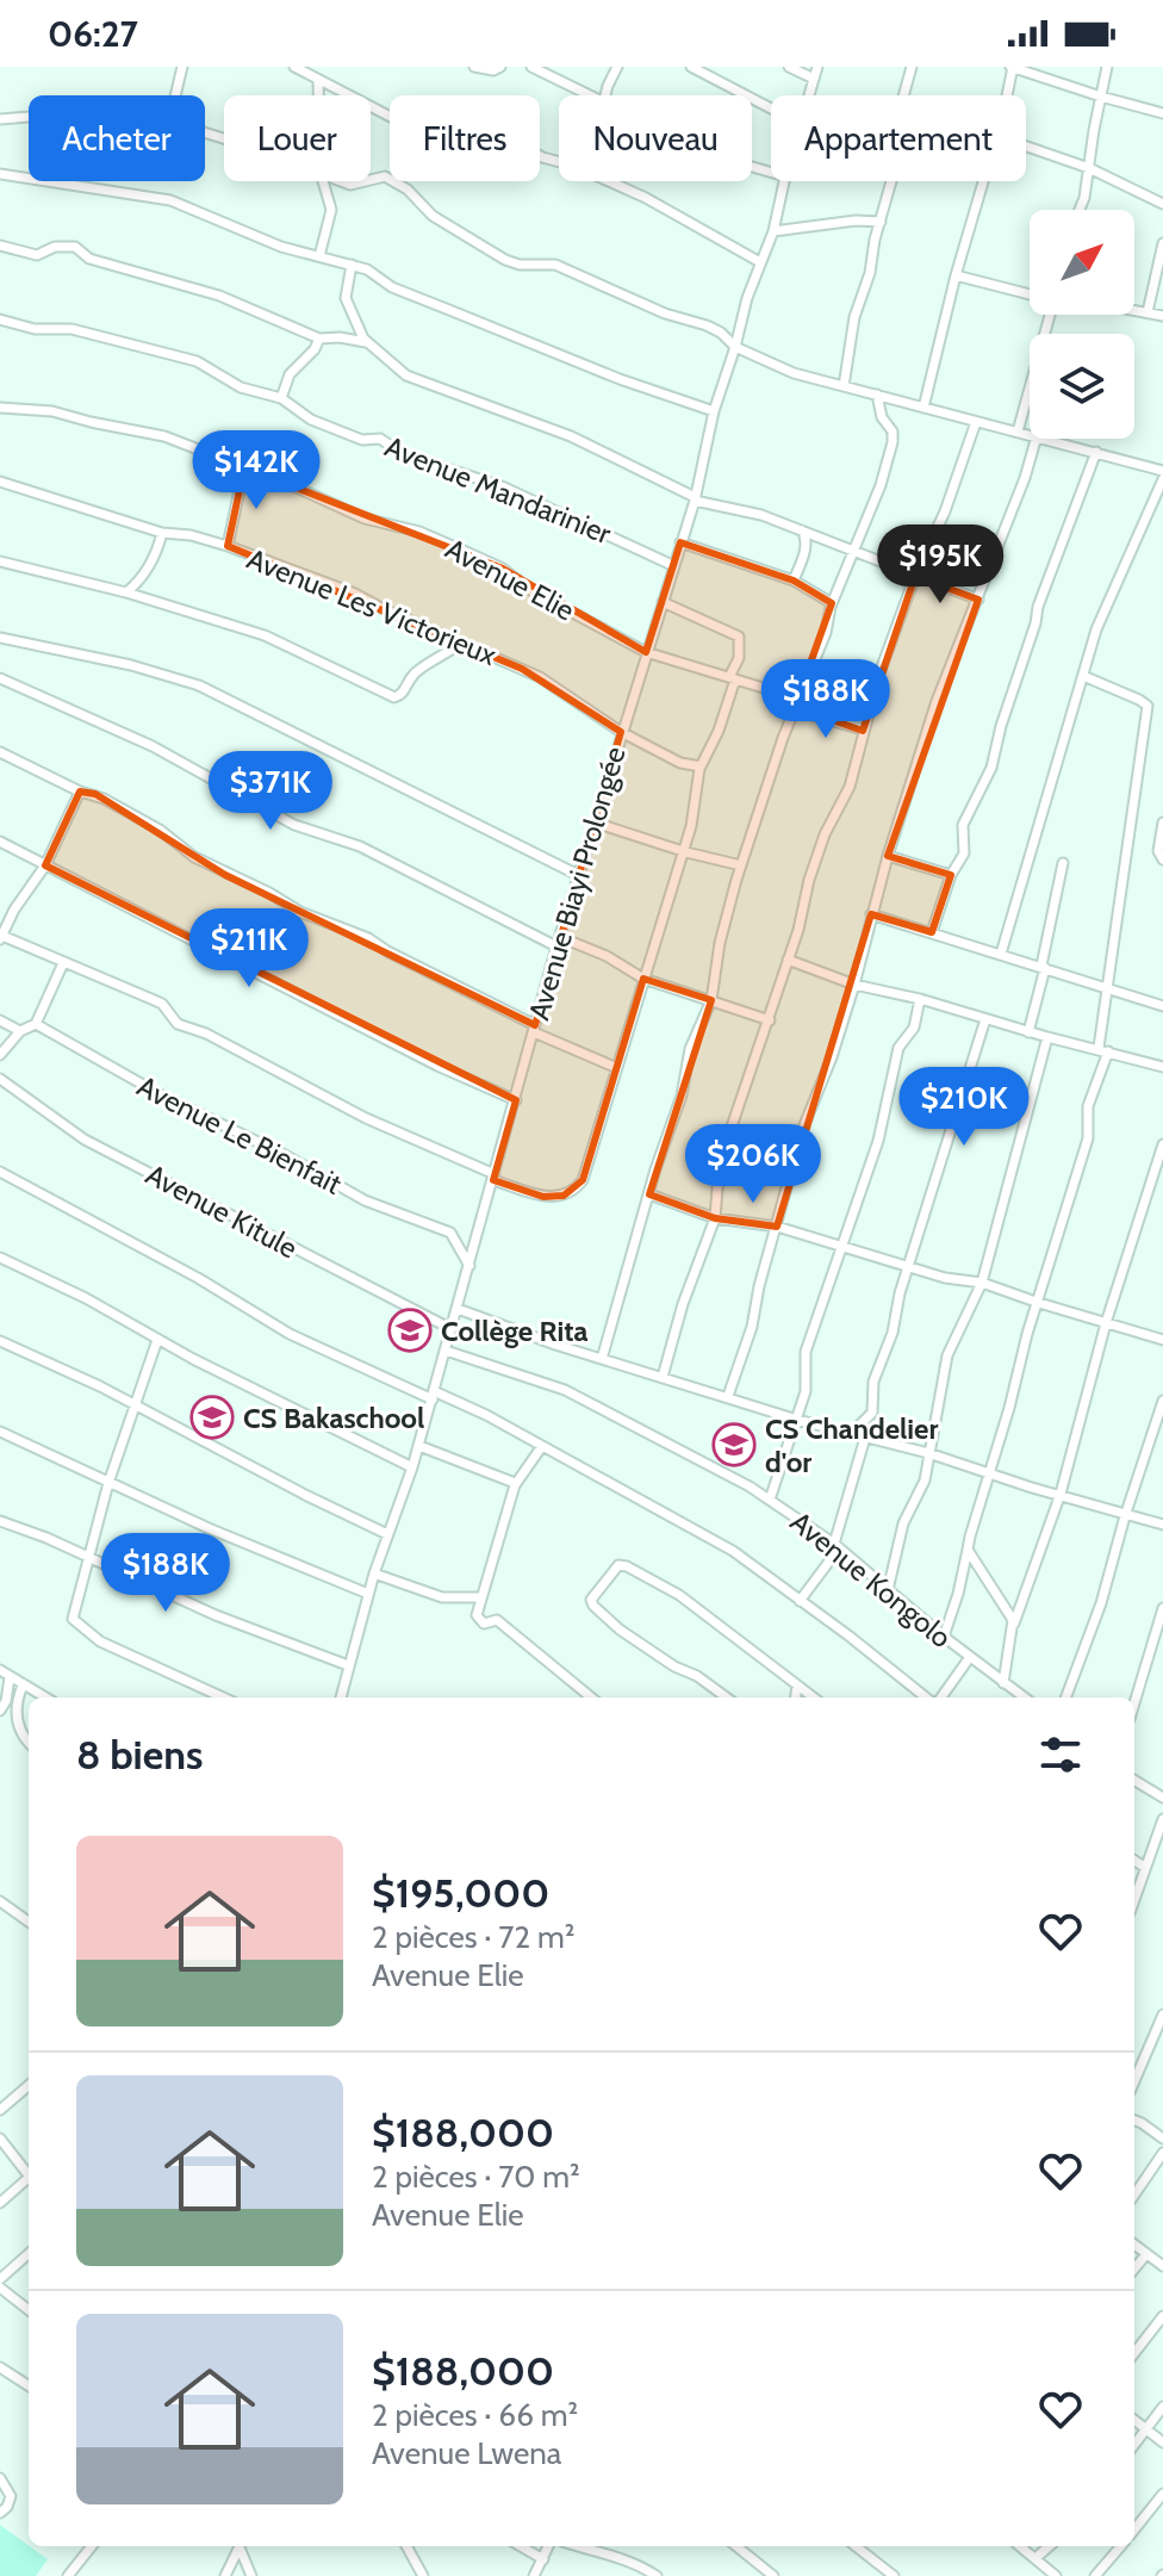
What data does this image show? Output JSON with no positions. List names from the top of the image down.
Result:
{
  "streets": {
    "street": [
      "Avenue Mandarinier",
      "Avenue Elie",
      "Avenue Les Victorieux",
      "Avenue Biayi Prolongée",
      "Avenue Le Bienfait",
      "Avenue Kitule",
      "Avenue Kongolo"
    ]
  },
  "crossings": [
    ["Avenue Mandarinier", "Avenue Biayi Prolongée"],
    ["Avenue Elie", "Avenue Biayi Prolongée"],
    ["Avenue Les Victorieux", "Avenue Biayi Prolongée"],
    ["Avenue Biayi Prolongée", "Avenue Le Bienfait"],
    ["Avenue Biayi Prolongée", "Avenue Kitule"],
    ["Avenue Biayi Prolongée", "Avenue Kongolo"]
  ],
  "places": {
    "school or university": ["Collège Rita", "CS Bakaschool", "CS Chandelier d'or"]
  },
  "north": "top right",
  "page": {
    "status": "06:27",
    "chip": [
      "Acheter",
      "Louer",
      "Filtres",
      "Nouveau",
      "Appartement"
    ],
    "price": [
      "$142K",
      "$195K",
      "$188K",
      "$371K",
      "$211K",
      "$210K",
      "$206K",
      "$188K"
    ],
    "heading": "8 biens",
    "list": [
      {
        "name": "$195,000",
        "note": "2 pièces · 72 m² · Avenue Elie"
      },
      {
        "name": "$188,000",
        "note": "2 pièces · 70 m² · Avenue Elie"
      },
      {
        "name": "$188,000",
        "note": "2 pièces · 66 m² · Avenue Lwena"
      }
    ]
  }
}
